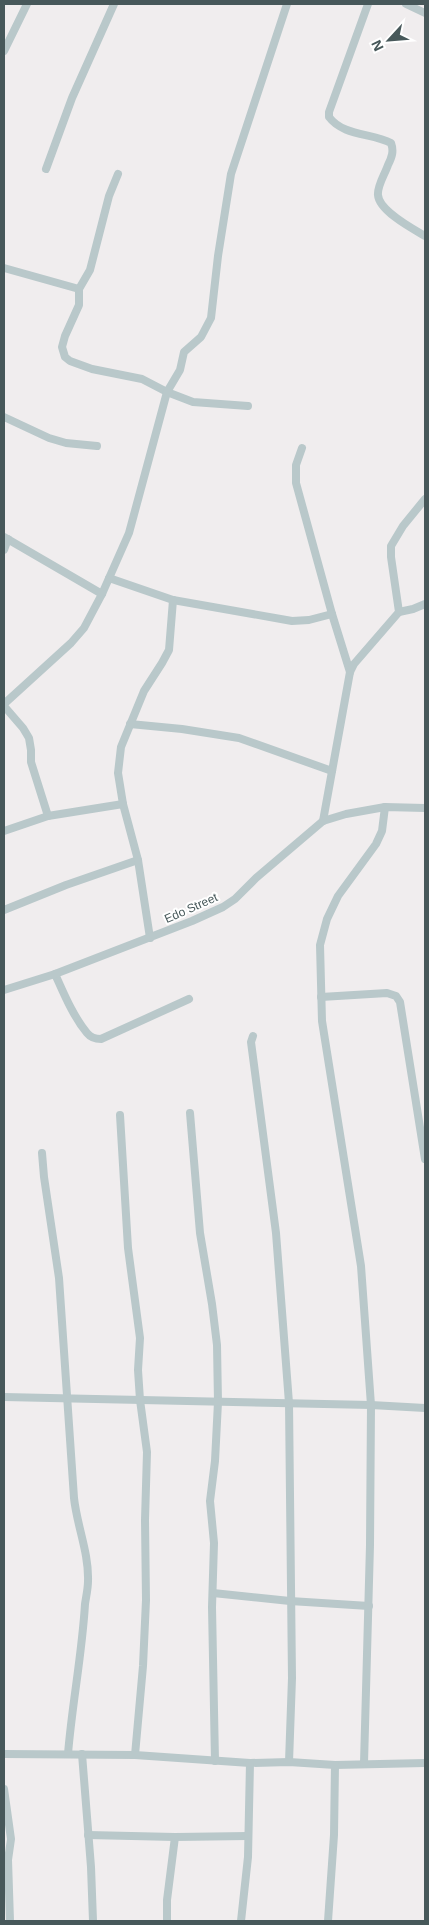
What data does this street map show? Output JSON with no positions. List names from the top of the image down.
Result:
{
  "streets": {
    "street": ["Edo Street"]
  },
  "north": "bottom left"
}
